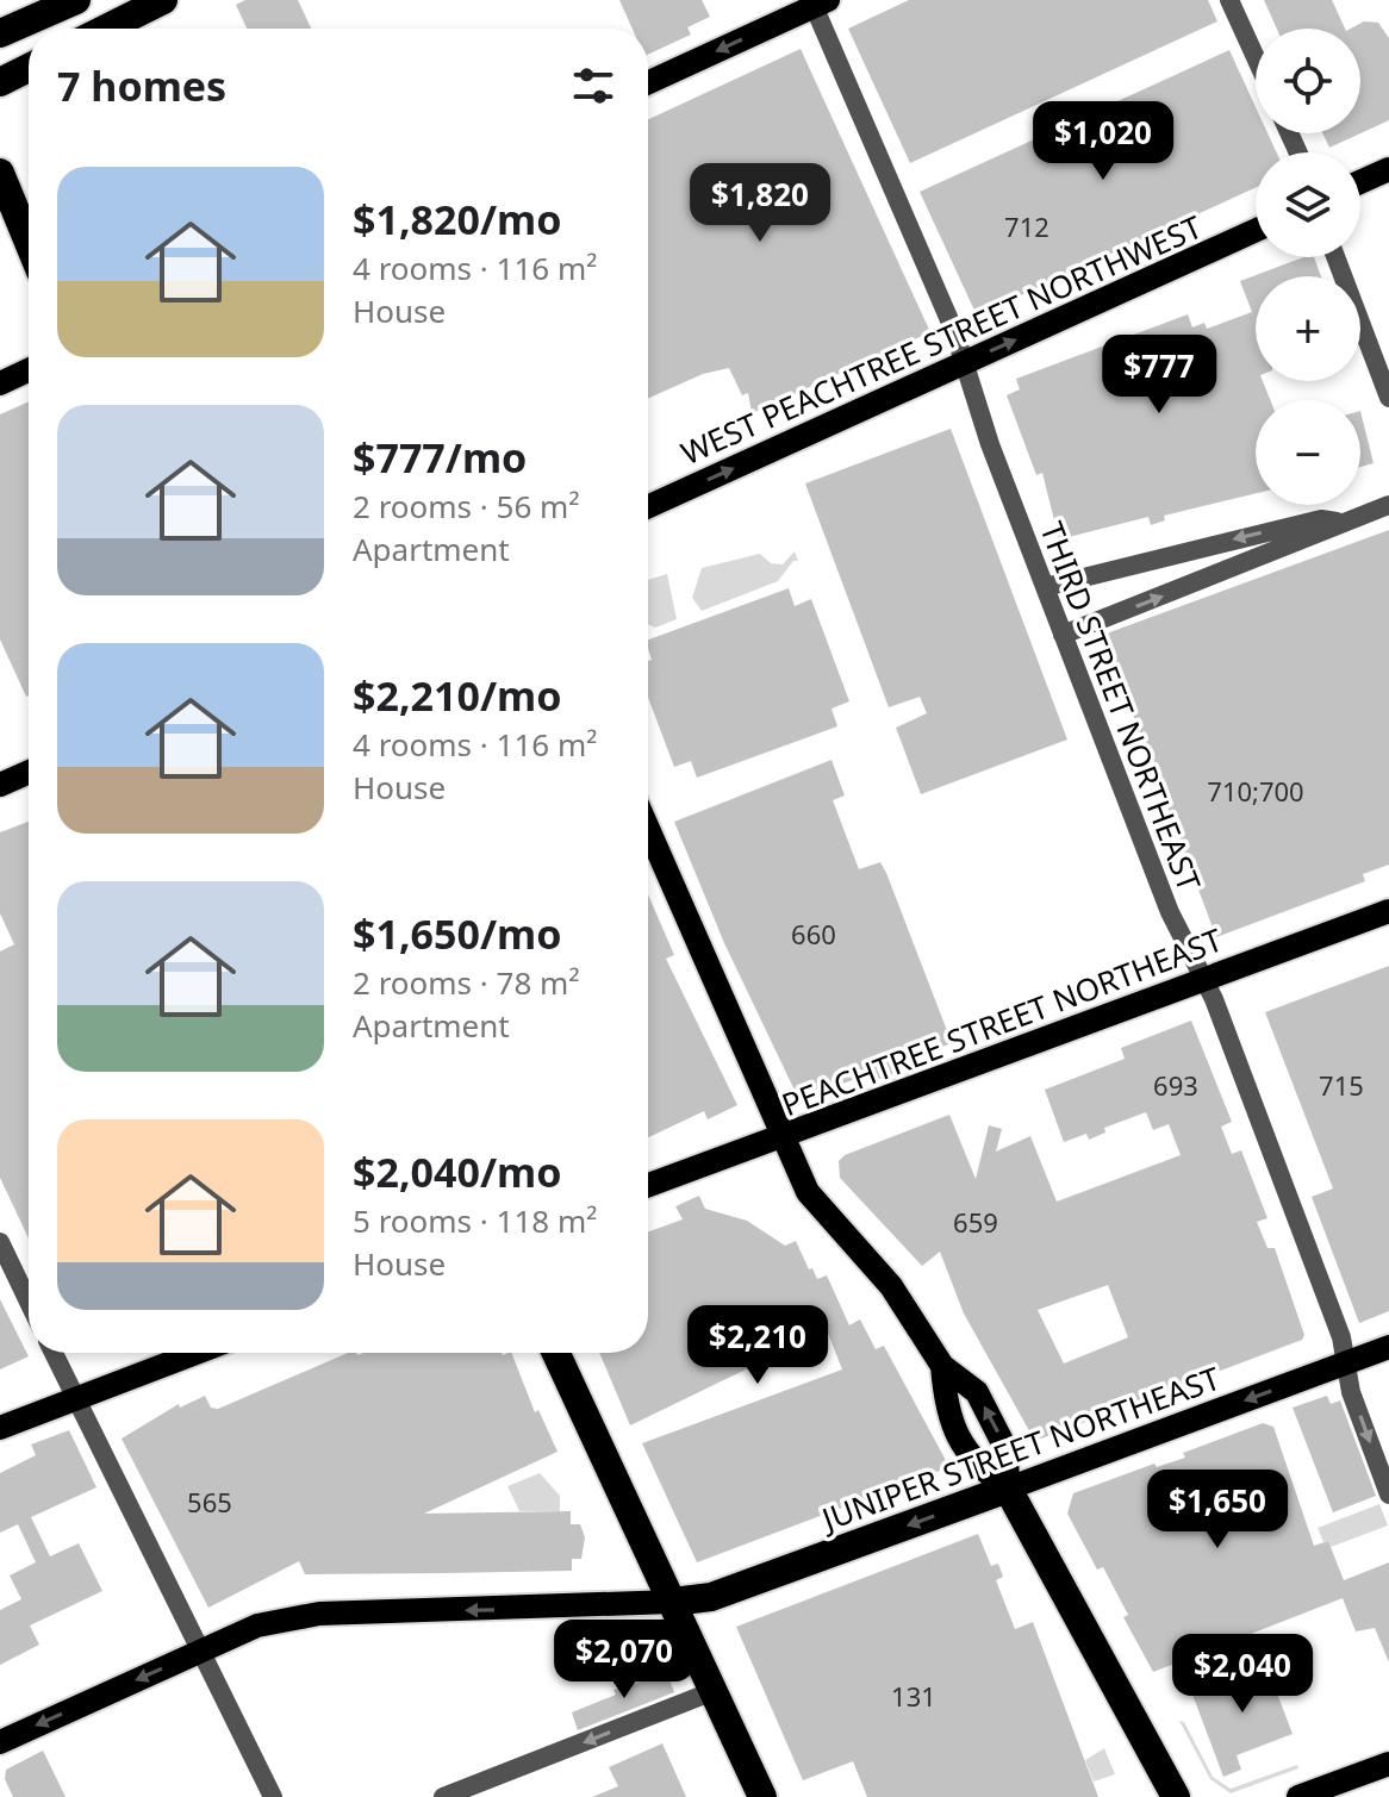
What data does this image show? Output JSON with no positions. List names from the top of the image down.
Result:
{
  "streets": {
    "highway": ["JUNIPER STREET NORTHEAST"],
    "main road": ["WEST PEACHTREE STREET NORTHWEST", "PEACHTREE STREET NORTHEAST"],
    "street": ["THIRD STREET NORTHEAST"]
  },
  "crossings": [
    ["WEST PEACHTREE STREET NORTHWEST", "THIRD STREET NORTHEAST"],
    ["THIRD STREET NORTHEAST", "PEACHTREE STREET NORTHEAST"],
    ["THIRD STREET NORTHEAST", "JUNIPER STREET NORTHEAST"]
  ],
  "one_way": ["WEST PEACHTREE STREET NORTHWEST", "JUNIPER STREET NORTHEAST"],
  "house_numbers": [
    "712",
    "710;700",
    "660",
    "693",
    "715",
    "659",
    "565",
    "131"
  ],
  "page": {
    "map_buttons": ["+", "−"],
    "heading": "7 homes",
    "price": [
      "$1,020",
      "$1,820",
      "$777",
      "$2,210",
      "$1,650",
      "$2,070",
      "$2,040"
    ],
    "list": [
      {
        "name": "$1,820/mo",
        "note": "4 rooms · 116 m² · House"
      },
      {
        "name": "$777/mo",
        "note": "2 rooms · 56 m² · Apartment"
      },
      {
        "name": "$2,210/mo",
        "note": "4 rooms · 116 m² · House"
      },
      {
        "name": "$1,650/mo",
        "note": "2 rooms · 78 m² · Apartment"
      },
      {
        "name": "$2,040/mo",
        "note": "5 rooms · 118 m² · House"
      }
    ]
  }
}
